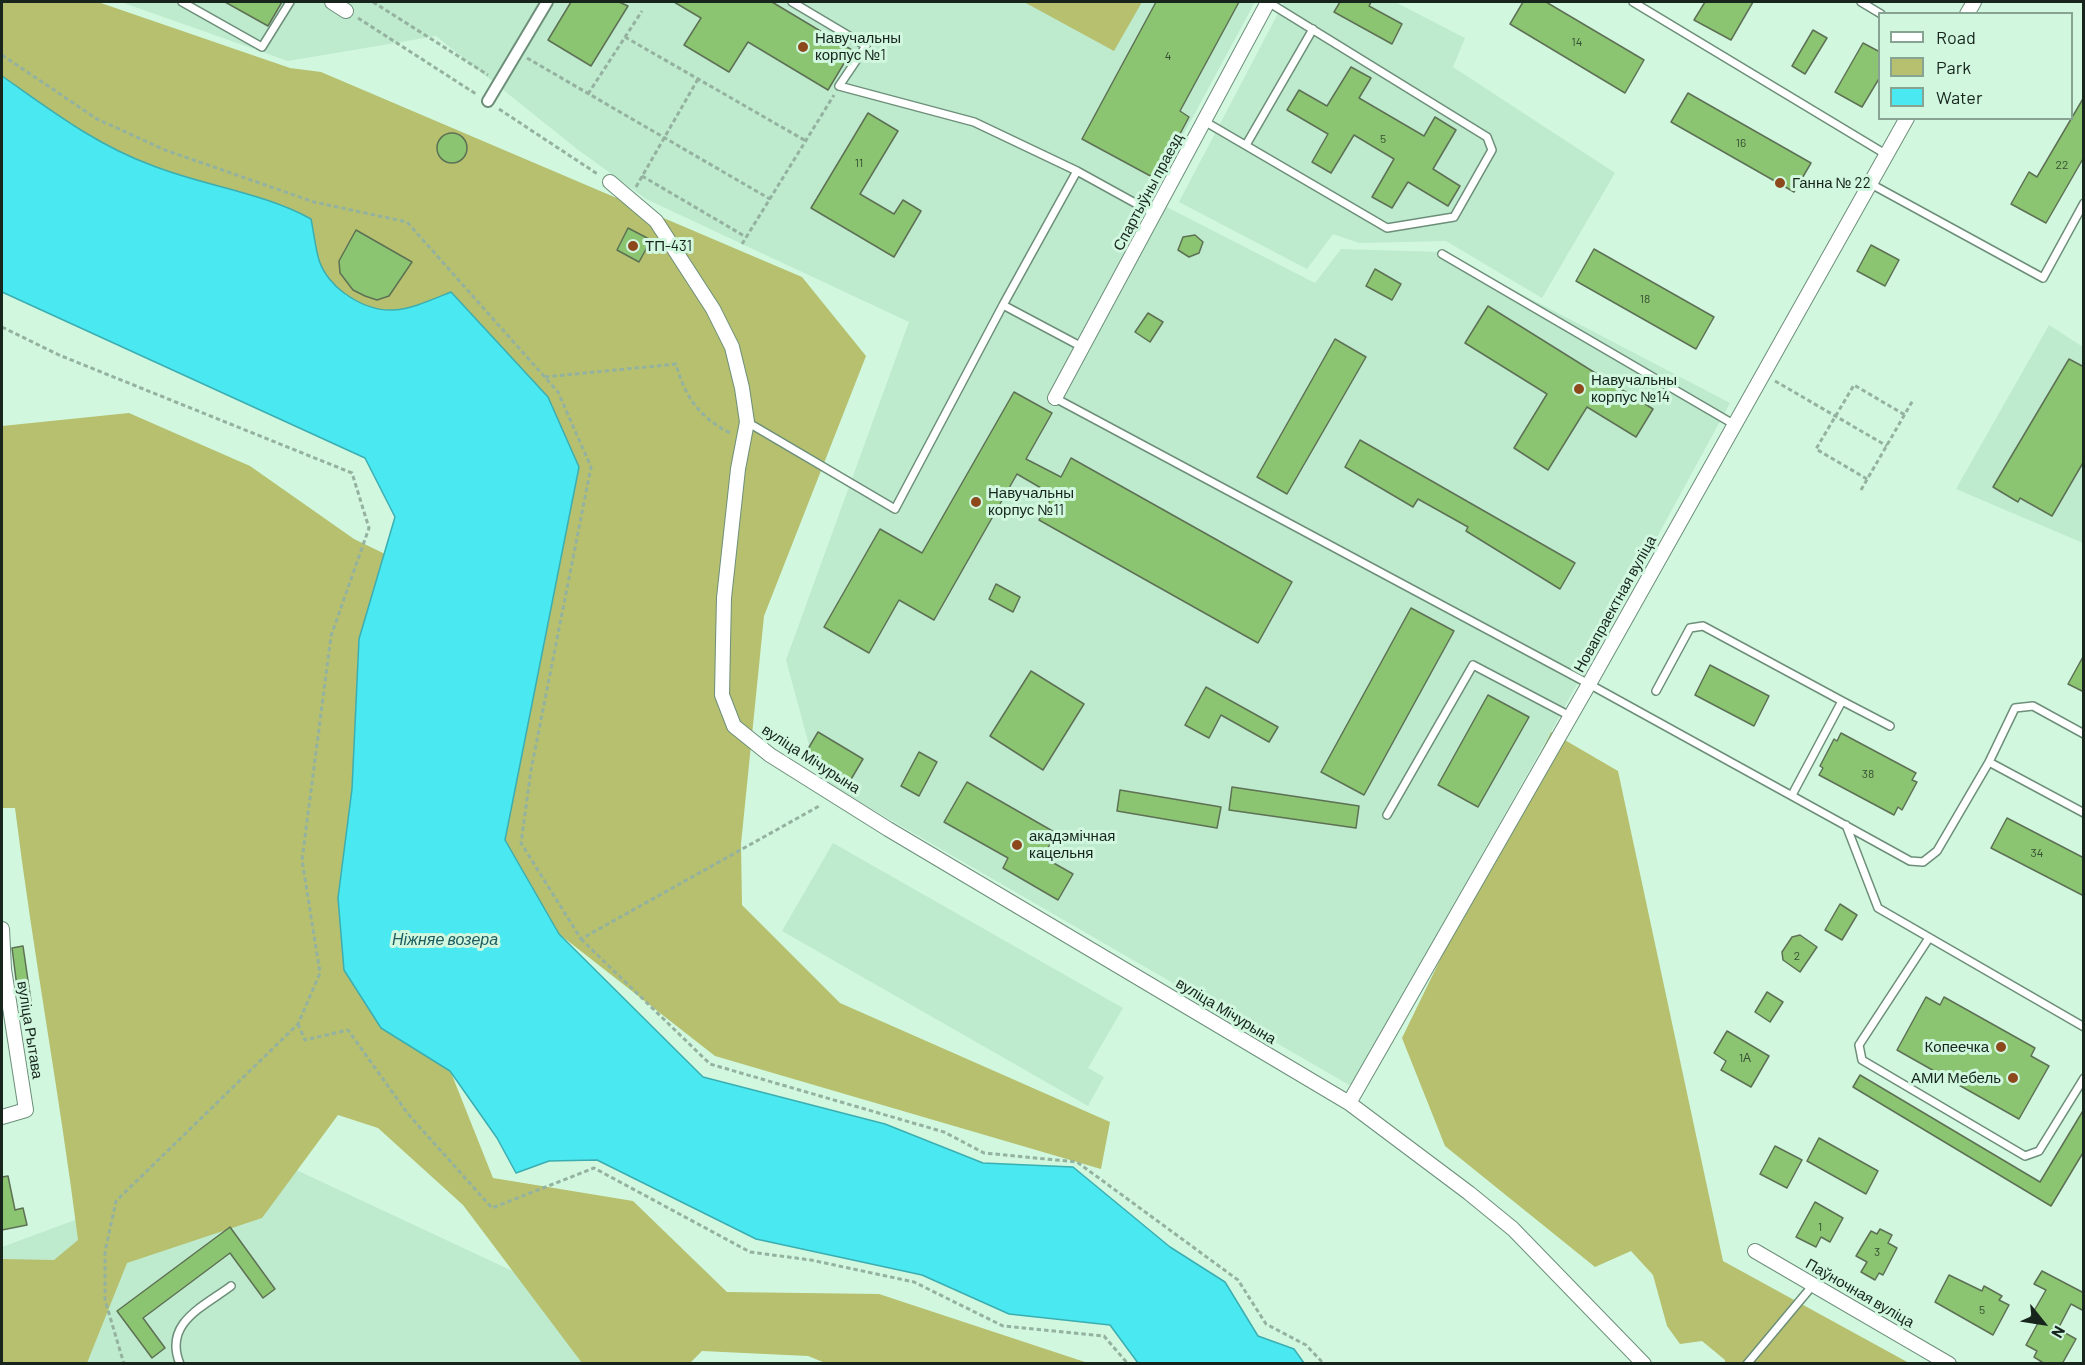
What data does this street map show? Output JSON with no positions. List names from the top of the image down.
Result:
{
  "streets": {
    "street": [
      "Спартыўны праезд",
      "Новапраектная вуліца",
      "вуліца Мічурына",
      "вуліца Рытава",
      "Паўночная вуліца"
    ]
  },
  "crossings": [
    ["Новапраектная вуліца", "вуліца Мічурына"]
  ],
  "water": ["Ніжняе возера"],
  "places": [
    "Навучальны корпус №1",
    "Ганна № 22",
    "ТП-431",
    "Навучальны корпус №14",
    "Навучальны корпус №11",
    "акадэмічная кацельня",
    "Копеечка",
    "АМИ Мебель"
  ],
  "house_numbers": [
    "14",
    "4",
    "5",
    "16",
    "11",
    "22",
    "18",
    "38",
    "34",
    "2",
    "1А",
    "1",
    "3",
    "5"
  ],
  "legend": ["Road", "Park", "Water"],
  "north": "bottom right"
}
